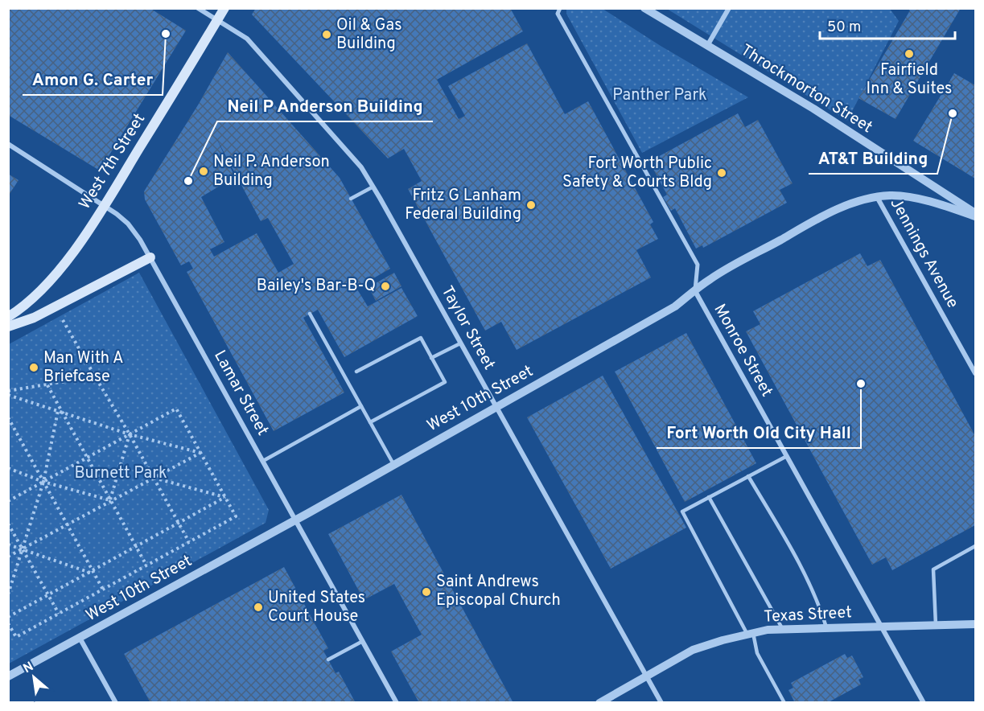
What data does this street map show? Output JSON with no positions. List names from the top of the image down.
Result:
{
  "streets": {
    "main road": ["West 7th Street"],
    "street": [
      "Throckmorton Street",
      "Jennings Avenue",
      "Taylor Street",
      "Monroe Street",
      "Lamar Street",
      "West 10th Street",
      "Texas Street"
    ]
  },
  "crossings": [
    ["Throckmorton Street", "West 10th Street"],
    ["West 7th Street", "Taylor Street"],
    ["West 7th Street", "Lamar Street"],
    ["Jennings Avenue", "West 10th Street"],
    ["Taylor Street", "West 10th Street"],
    ["Taylor Street", "Texas Street"],
    ["Monroe Street", "West 10th Street"],
    ["Monroe Street", "Texas Street"],
    ["Lamar Street", "West 10th Street"]
  ],
  "parks": ["Panther Park", "Burnett Park"],
  "places": [
    "Amon G. Carter",
    "Oil & Gas Building",
    "Fairfield Inn & Suites",
    "AT&T Building",
    "Neil P. Anderson Building",
    "Fort Worth Public Safety & Courts Bldg",
    "Neil P Anderson Building",
    "Fritz G Lanham Federal Building",
    "Bailey's Bar-B-Q",
    "Man With A Briefcase",
    "Fort Worth Old City Hall",
    "Saint Andrews Episcopal Church",
    "United States Court House"
  ],
  "scale_bar": "50 m",
  "north": "top left"
}
